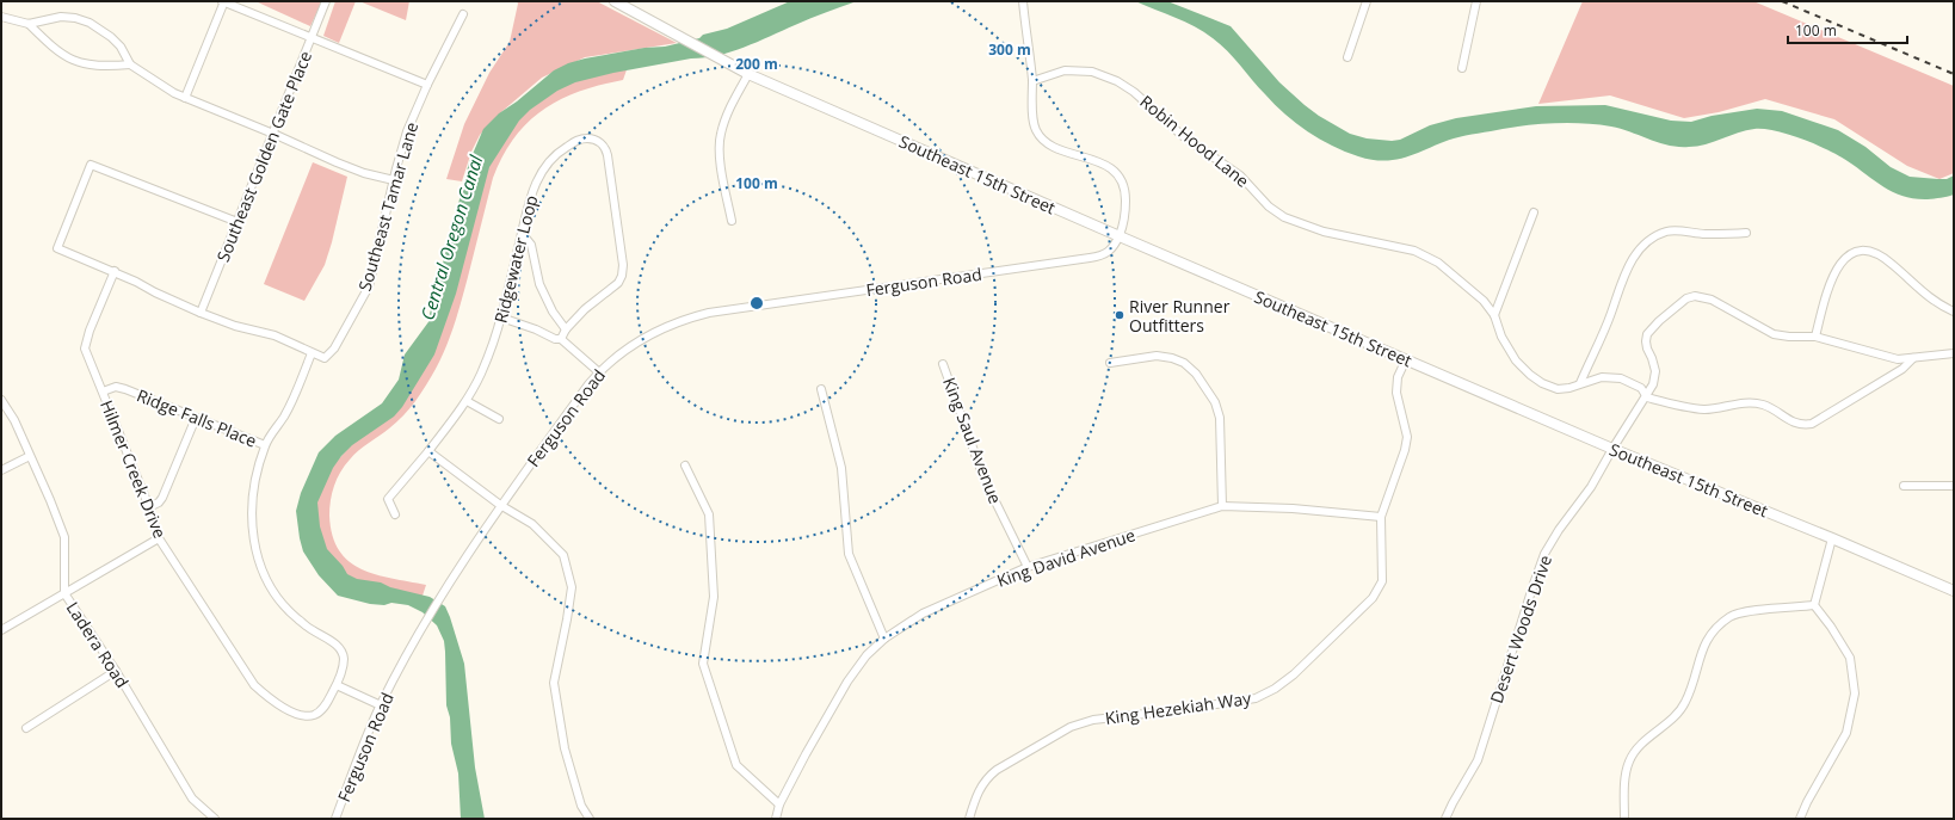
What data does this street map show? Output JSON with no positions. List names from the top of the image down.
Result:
{
  "streets": {
    "main road": ["Southeast 15th Street"],
    "street": [
      "Robin Hood Lane",
      "Southeast Golden Gate Place",
      "Southeast Tamar Lane",
      "Ridgewater Loop",
      "Ferguson Road",
      "Ridge Falls Place",
      "King Saul Avenue",
      "Hilmer Creek Drive",
      "King David Avenue",
      "Desert Woods Drive",
      "Ladera Road",
      "King Hezekiah Way"
    ]
  },
  "crossings": [
    ["Robin Hood Lane", "Desert Woods Drive"],
    ["Southeast 15th Street", "Ferguson Road"],
    ["Southeast 15th Street", "Desert Woods Drive"],
    ["Southeast 15th Street", "King Hezekiah Way"],
    ["Southeast Tamar Lane", "Hilmer Creek Drive"],
    ["Ridge Falls Place", "Hilmer Creek Drive"],
    ["King Saul Avenue", "King David Avenue"],
    ["King David Avenue", "King Hezekiah Way"]
  ],
  "water": ["Central Oregon Canal"],
  "places": ["River Runner Outfitters"],
  "scale_bar": "100 m",
  "rings": ["300 m", "200 m", "100 m"]
}
